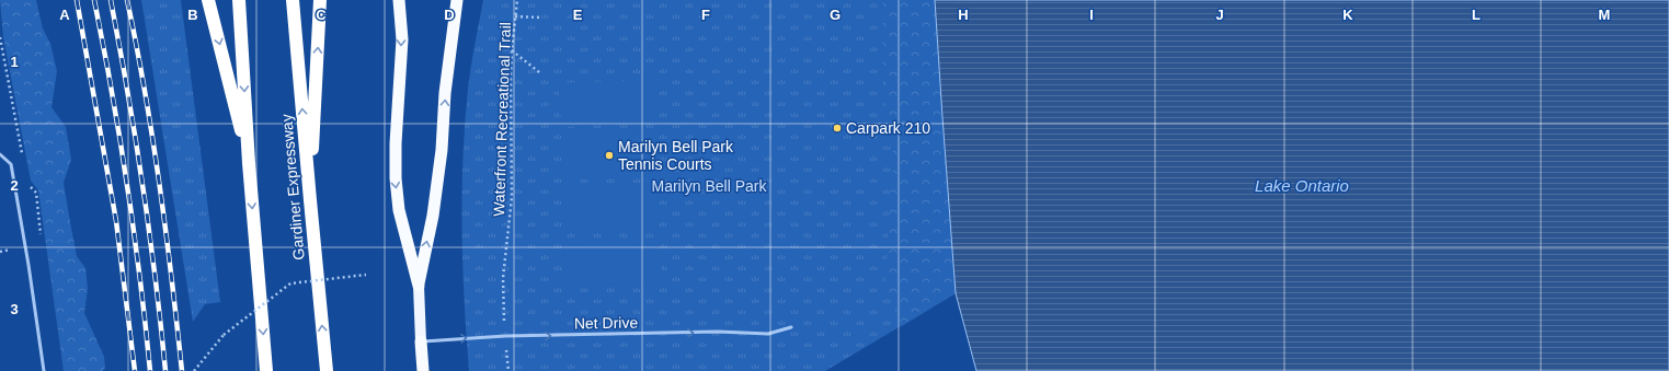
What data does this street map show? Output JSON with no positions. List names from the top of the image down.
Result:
{
  "streets": {
    "highway": ["Gardiner Expressway"],
    "lane": ["Net Drive"],
    "path": ["Waterfront Recreational Trail"]
  },
  "crossings": [
    ["Waterfront Recreational Trail", "Net Drive"]
  ],
  "one_way": ["Net Drive"],
  "water": ["Lake Ontario"],
  "parks": ["Marilyn Bell Park"],
  "places": ["Carpark 210", "Marilyn Bell Park Tennis Courts"],
  "grid": {
    "columns": [
      "A",
      "B",
      "C",
      "D",
      "E",
      "F",
      "G",
      "H",
      "I",
      "J",
      "K",
      "L",
      "M"
    ],
    "rows": ["1", "2", "3"]
  }
}
